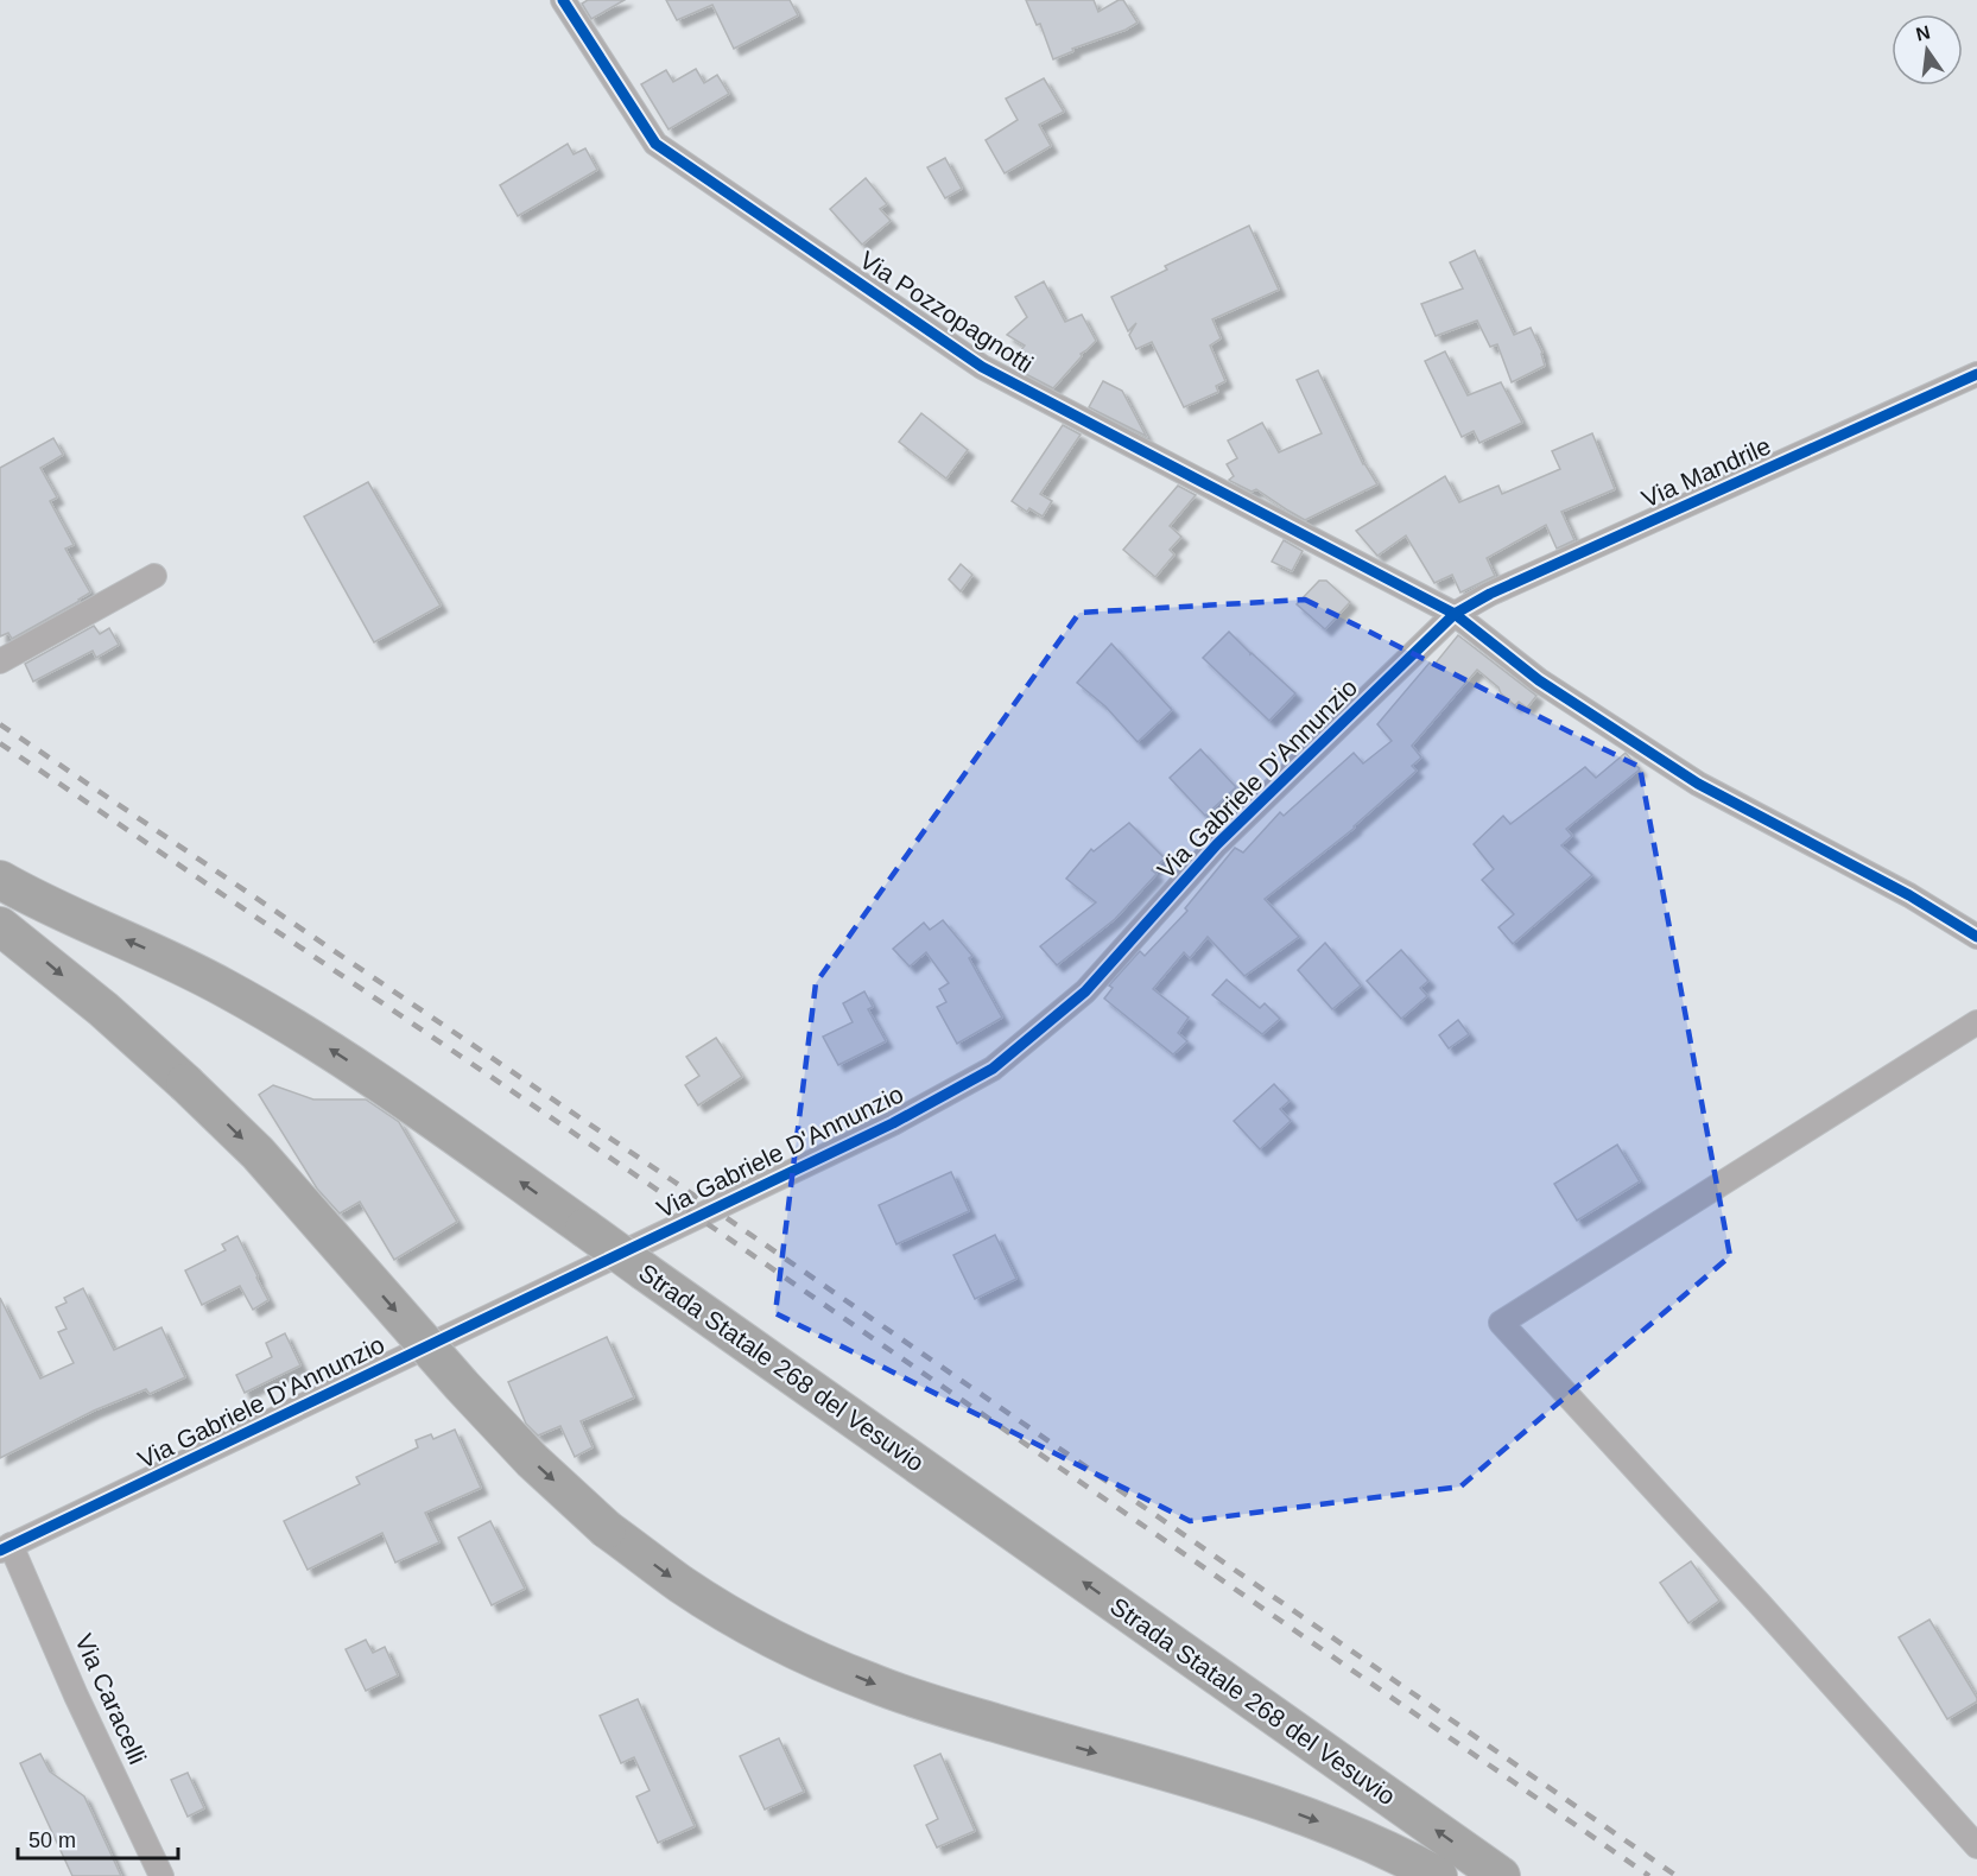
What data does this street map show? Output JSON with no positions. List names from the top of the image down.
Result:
{
  "streets": {
    "highway": ["Strada Statale 268 del Vesuvio"],
    "street": [
      "Via Pozzopagnotti",
      "Via Mandrile",
      "Via Gabriele D'Annunzio",
      "Via Caracelli"
    ]
  },
  "crossings": [
    ["Via Pozzopagnotti", "Via Mandrile"],
    ["Via Pozzopagnotti", "Via Gabriele D'Annunzio"],
    ["Via Mandrile", "Via Gabriele D'Annunzio"],
    ["Via Gabriele D'Annunzio", "Via Caracelli"]
  ],
  "scale_bar": "50 m",
  "north": "top"
}
